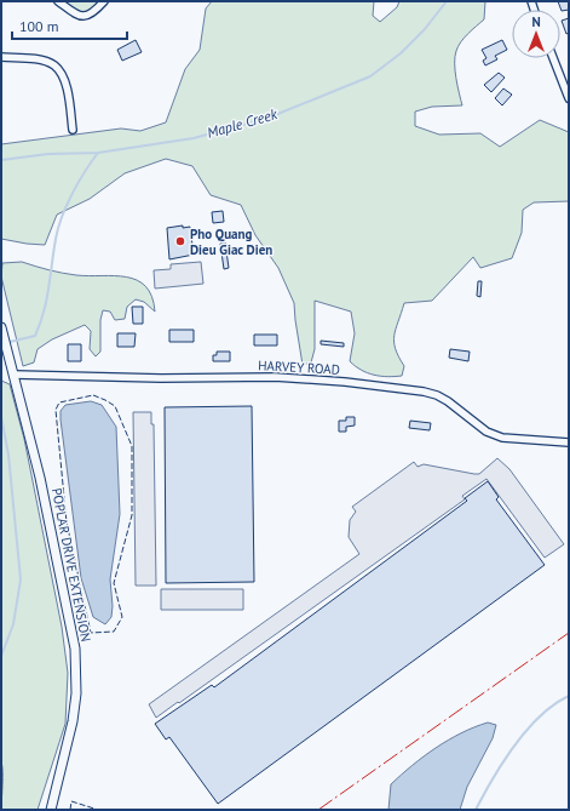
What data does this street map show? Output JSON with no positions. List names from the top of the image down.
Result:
{
  "streets": {
    "street": ["HARVEY ROAD", "POPLAR DRIVE EXTENSION"]
  },
  "crossings": [
    ["HARVEY ROAD", "POPLAR DRIVE EXTENSION"]
  ],
  "water": ["Maple Creek"],
  "places": ["Pho Quang Dieu Giac Dien"],
  "scale_bar": "100 m",
  "north": "top"
}
